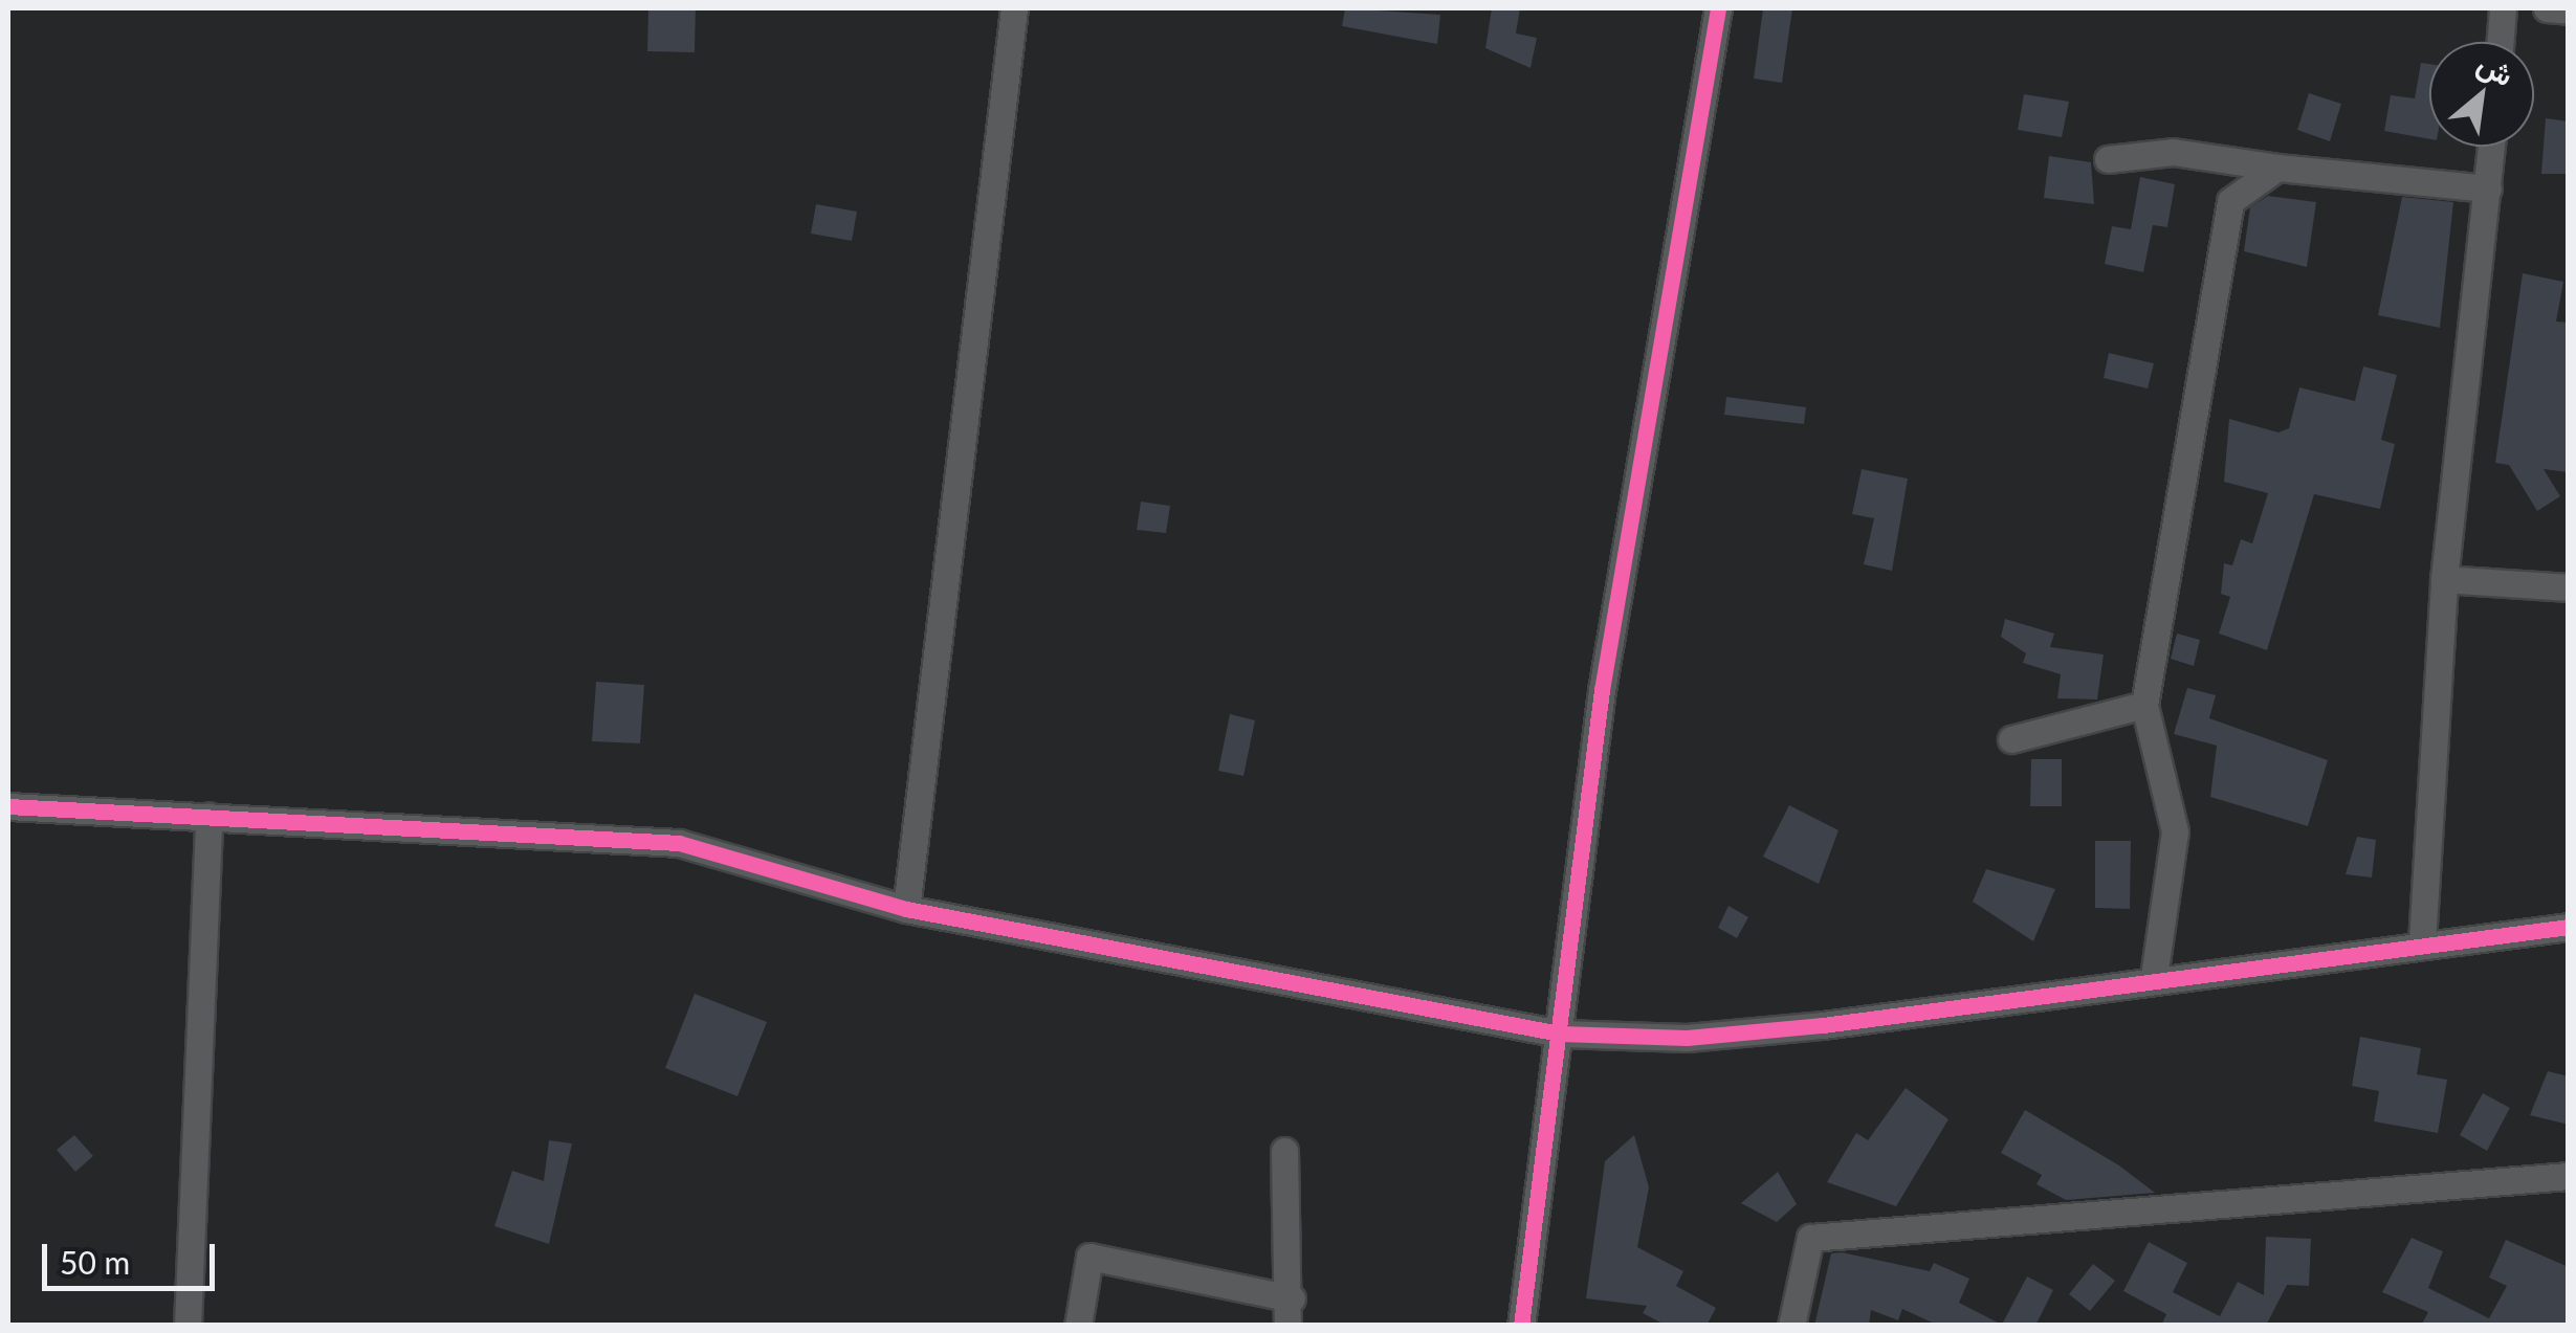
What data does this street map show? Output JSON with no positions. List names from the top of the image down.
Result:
{
  "scale_bar": "50 m",
  "north": "top right"
}
